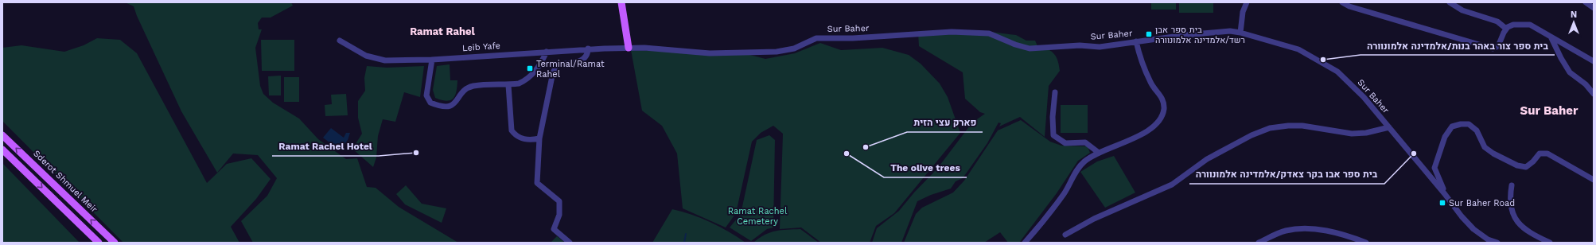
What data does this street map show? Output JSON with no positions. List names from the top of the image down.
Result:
{
  "streets": {
    "main road": ["Sderot Shmuel Meir"],
    "street": ["Sur Baher", "Leib Yafe"]
  },
  "crossings": [
    ["Sur Baher", "Leib Yafe"]
  ],
  "districts": ["Ramat Rahel", "Sur Baher"],
  "parks": ["Ramat Rachel Cemetery"],
  "places": {
    "transit": ["בית ספר אבן רשד/אלמדינה אלמונוורה", "Terminal/Ramat Rahel", "Sur Baher Road"],
    "other": [
      "בית ספר צור באהר בנות/אלמדינה אלמונוורה",
      "פארק עצי הזית",
      "Ramat Rachel Hotel",
      "The olive trees",
      "בית ספר אבו בקר צאדק/אלמדינה אלמונוורה"
    ]
  },
  "north": "top"
}
